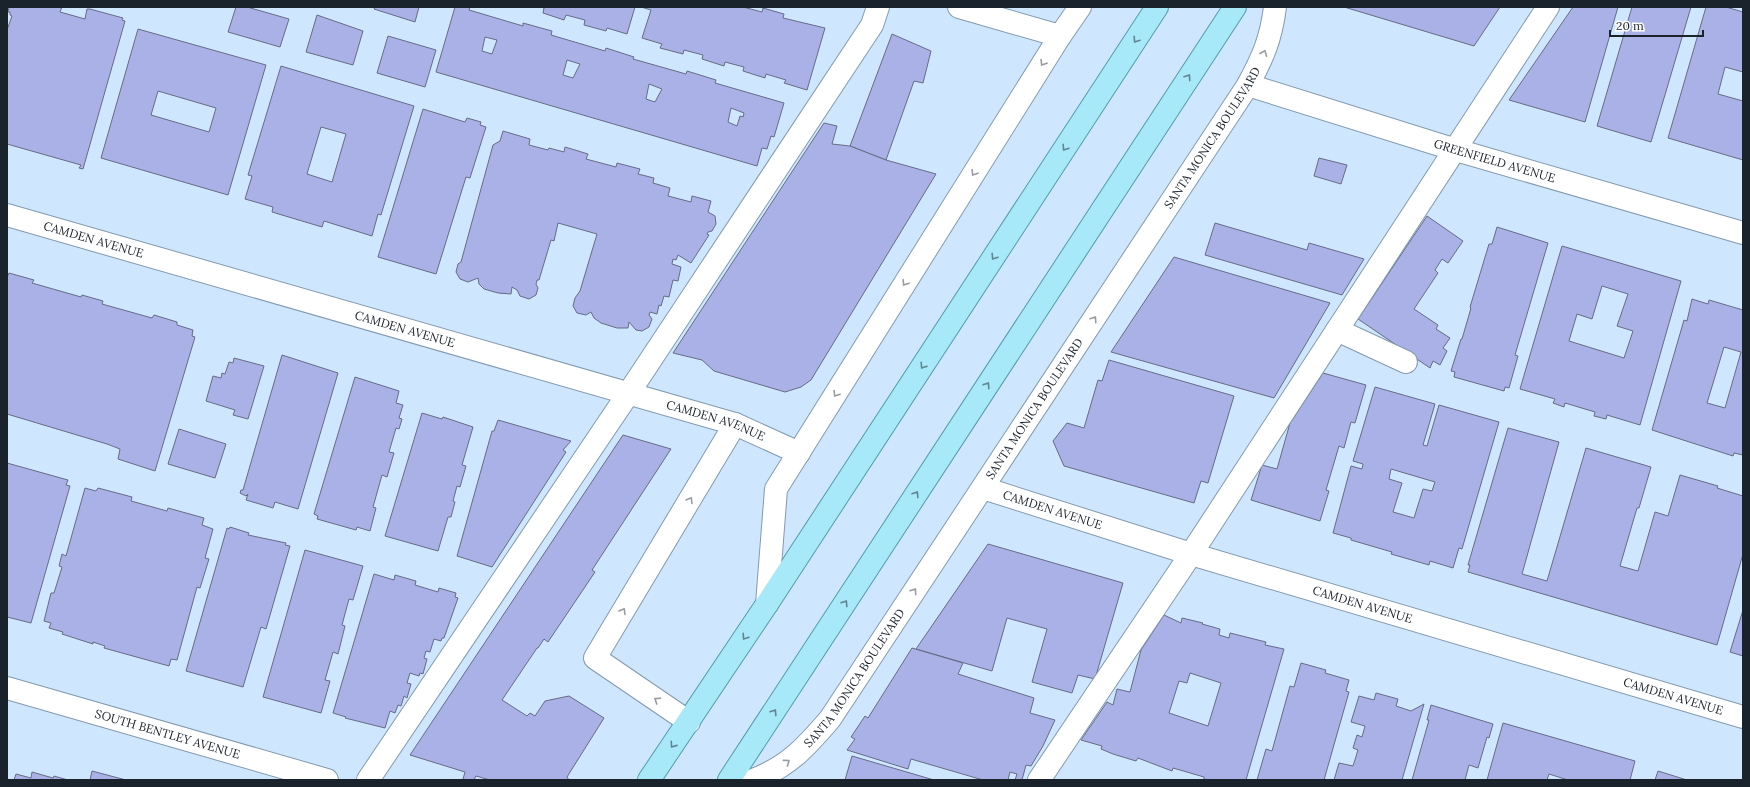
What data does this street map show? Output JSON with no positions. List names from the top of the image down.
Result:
{
  "streets": {
    "street": [
      "SANTA MONICA BOULEVARD",
      "GREENFIELD AVENUE",
      "CAMDEN AVENUE",
      "SOUTH BENTLEY AVENUE"
    ]
  },
  "crossings": [
    ["SANTA MONICA BOULEVARD", "GREENFIELD AVENUE"],
    ["SANTA MONICA BOULEVARD", "CAMDEN AVENUE"]
  ],
  "scale_bar": "20 m"
}
